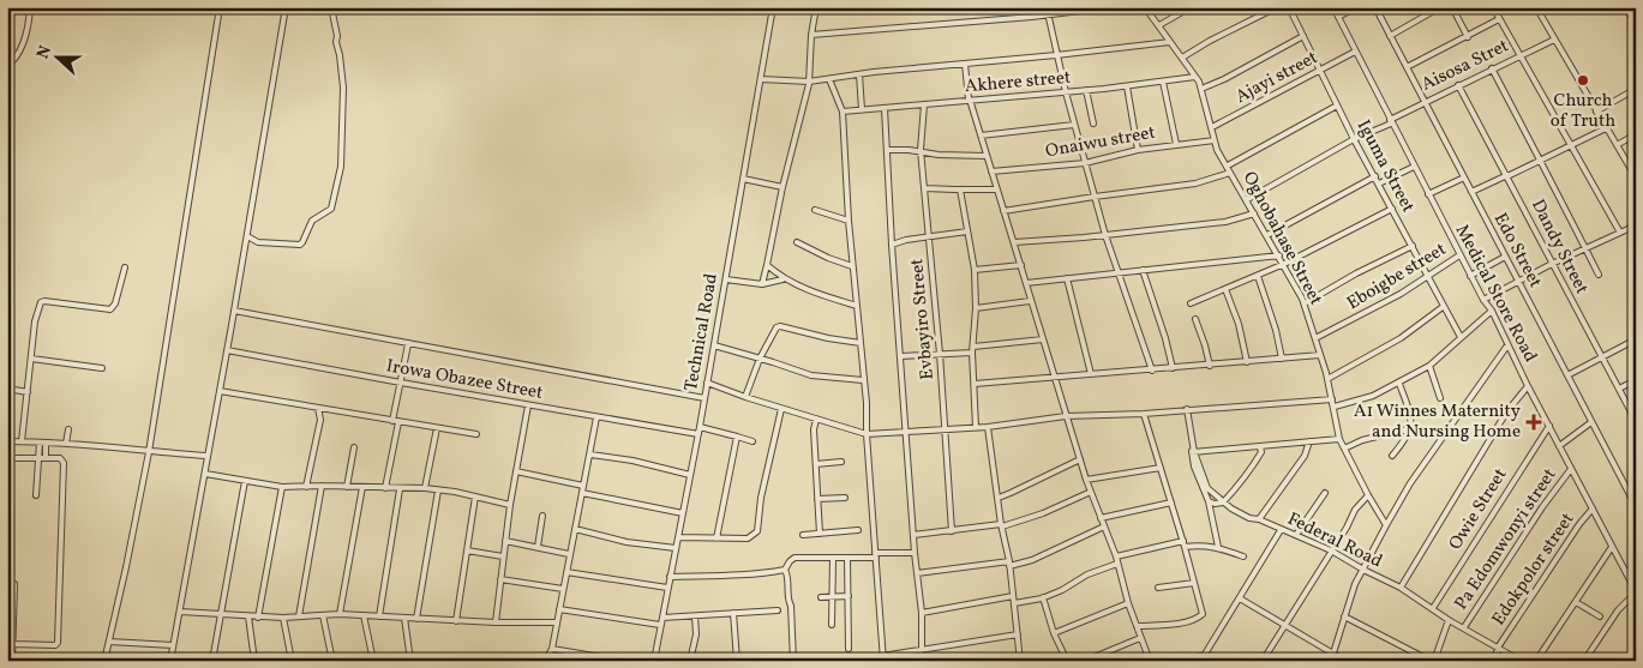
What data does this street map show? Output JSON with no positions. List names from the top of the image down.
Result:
{
  "streets": {
    "street": [
      "Aisosa Stret",
      "Ajayi street",
      "Akhere street",
      "Onaiwu street",
      "Iguma Street",
      "Oghobahase Street",
      "Dandy Street",
      "Edo Street",
      "Eboigbe street",
      "Medical Store Road",
      "Evbayiro Street",
      "Technical Road",
      "Irowa Obazee Street",
      "Owie Street",
      "Pa Edomwonyi street",
      "Federal Road",
      "Edokpolor street"
    ]
  },
  "crossings": [
    ["Aisosa Stret", "Iguma Street"],
    ["Aisosa Stret", "Oghobahase Street"],
    ["Aisosa Stret", "Dandy Street"],
    ["Aisosa Stret", "Edo Street"],
    ["Aisosa Stret", "Medical Store Road"],
    ["Ajayi street", "Iguma Street"],
    ["Ajayi street", "Oghobahase Street"],
    ["Ajayi street", "Medical Store Road"],
    ["Akhere street", "Oghobahase Street"],
    ["Akhere street", "Evbayiro Street"],
    ["Onaiwu street", "Oghobahase Street"],
    ["Iguma Street", "Eboigbe street"],
    ["Oghobahase Street", "Eboigbe street"],
    ["Eboigbe street", "Medical Store Road"],
    ["Medical Store Road", "Owie Street"],
    ["Medical Store Road", "Pa Edomwonyi street"],
    ["Medical Store Road", "Edokpolor street"],
    ["Technical Road", "Irowa Obazee Street"],
    ["Owie Street", "Federal Road"],
    ["Pa Edomwonyi street", "Federal Road"],
    ["Federal Road", "Edokpolor street"]
  ],
  "places": {
    "other": ["Church of Truth"],
    "health": ["A1 Winnes Maternity and Nursing Home"]
  },
  "north": "left"
}
